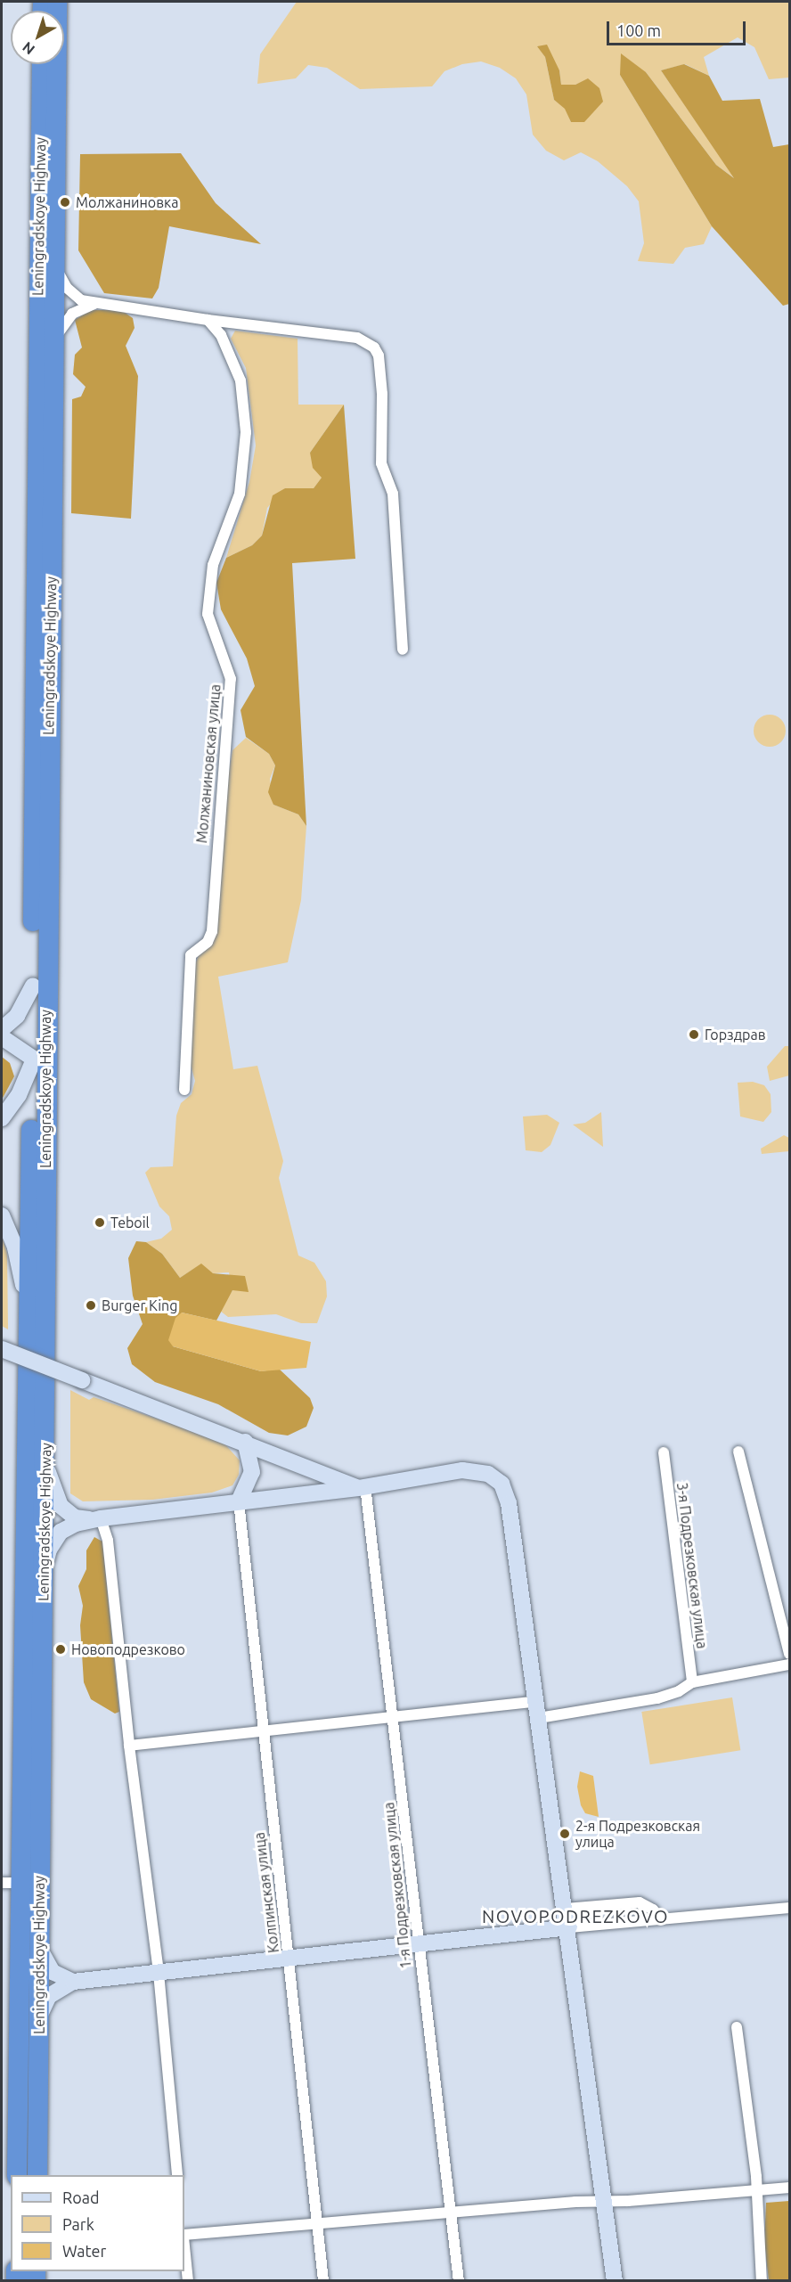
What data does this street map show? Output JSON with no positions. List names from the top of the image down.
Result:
{
  "streets": {
    "highway": ["Leningradskoye Highway"],
    "street": [
      "Молжаниновская улица",
      "3-я Подрезковская улица",
      "1-я Подрезковская улица",
      "Колпинская улица"
    ]
  },
  "districts": ["NOVOPODREZKOVO"],
  "places": [
    "Молжаниновка",
    "Горздрав",
    "Teboil",
    "Burger King",
    "Новоподрезково",
    "2-я Подрезковская улица"
  ],
  "legend": ["Road", "Park", "Water"],
  "scale_bar": "100 m",
  "north": "bottom left"
}
